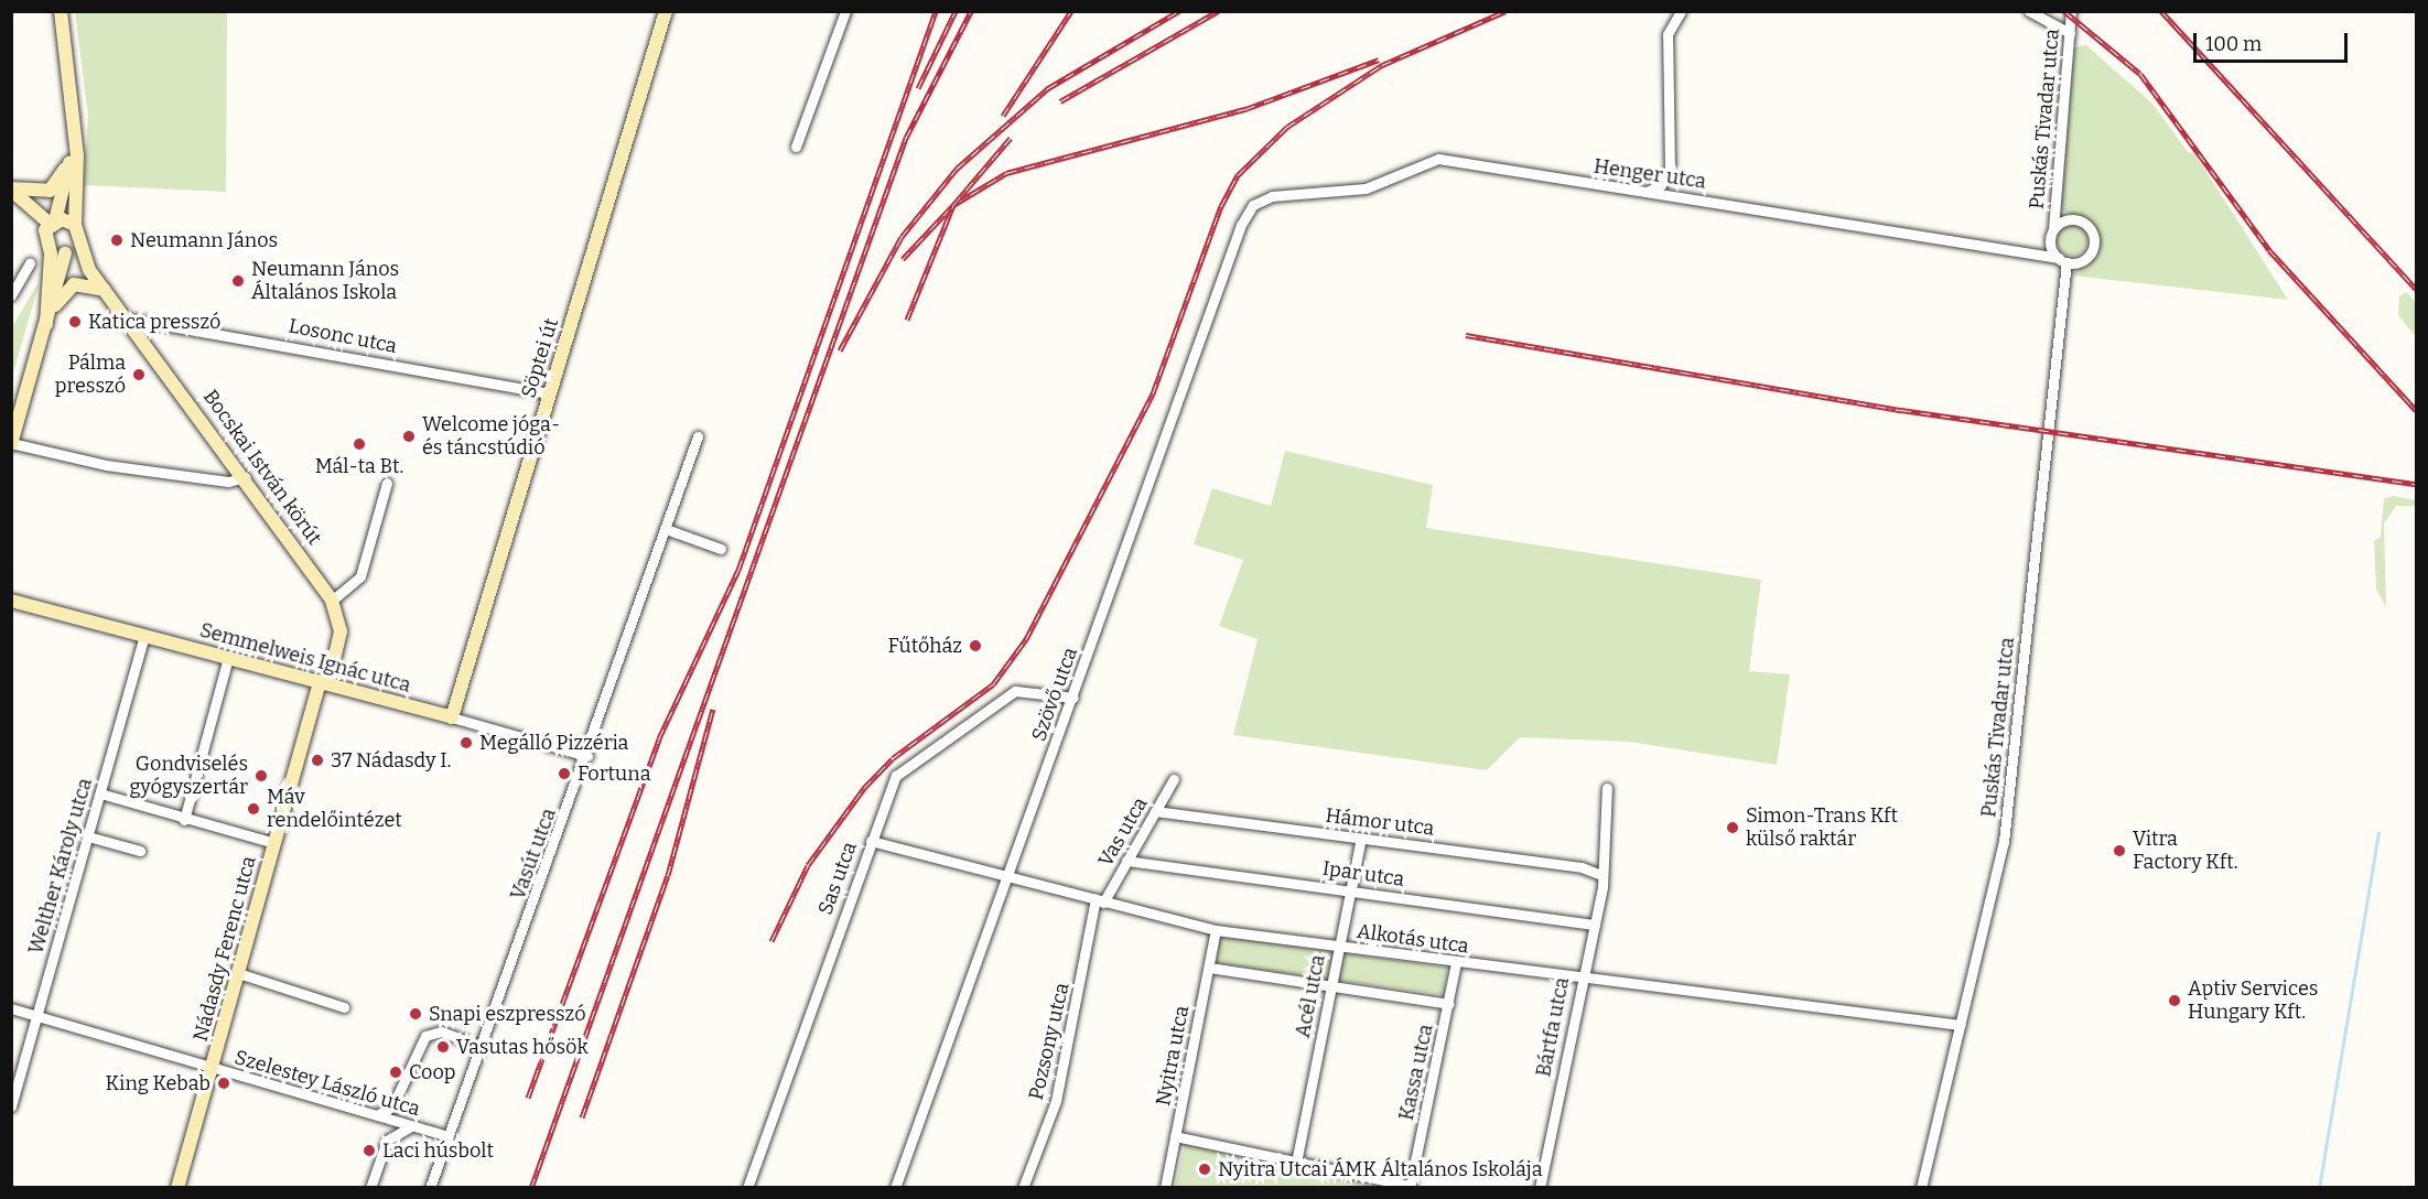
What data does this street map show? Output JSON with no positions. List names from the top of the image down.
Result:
{
  "streets": {
    "street": [
      "Puskás Tivadar utca",
      "Henger utca",
      "Losonc utca",
      "Söptei út",
      "Bocskai István körút",
      "Semmelweis Ignác utca",
      "Szövő utca",
      "Hámor utca",
      "Vas utca",
      "Vasút utca",
      "Welther Károly utca",
      "Ipar utca",
      "Sas utca",
      "Alkotás utca",
      "Nádasdy Ferenc utca",
      "Acél utca",
      "Bártfa utca",
      "Pozsony utca",
      "Nyitra utca",
      "Kassa utca",
      "Szelestey László utca"
    ]
  },
  "crossings": [
    ["Puskás Tivadar utca", "Henger utca"],
    ["Puskás Tivadar utca", "Alkotás utca"],
    ["Henger utca", "Szövő utca"],
    ["Losonc utca", "Söptei út"],
    ["Losonc utca", "Bocskai István körút"],
    ["Söptei út", "Semmelweis Ignác utca"],
    ["Bocskai István körút", "Semmelweis Ignác utca"],
    ["Bocskai István körút", "Nádasdy Ferenc utca"],
    ["Semmelweis Ignác utca", "Vasút utca"],
    ["Semmelweis Ignác utca", "Welther Károly utca"],
    ["Semmelweis Ignác utca", "Nádasdy Ferenc utca"],
    ["Szövő utca", "Sas utca"],
    ["Szövő utca", "Alkotás utca"],
    ["Hámor utca", "Vas utca"],
    ["Hámor utca", "Acél utca"],
    ["Hámor utca", "Bártfa utca"],
    ["Vas utca", "Ipar utca"],
    ["Vas utca", "Alkotás utca"],
    ["Vas utca", "Pozsony utca"],
    ["Vasút utca", "Szelestey László utca"],
    ["Welther Károly utca", "Szelestey László utca"],
    ["Ipar utca", "Acél utca"],
    ["Ipar utca", "Bártfa utca"],
    ["Sas utca", "Alkotás utca"],
    ["Alkotás utca", "Acél utca"],
    ["Alkotás utca", "Bártfa utca"],
    ["Alkotás utca", "Pozsony utca"],
    ["Alkotás utca", "Nyitra utca"],
    ["Alkotás utca", "Kassa utca"],
    ["Nádasdy Ferenc utca", "Szelestey László utca"]
  ],
  "places": [
    "Neumann János",
    "Neumann János Általános Iskola",
    "Katica presszó",
    "Pálma presszó",
    "Welcome jóga- és táncstúdió",
    "Mál-ta Bt.",
    "Fűtőház",
    "Megálló Pizzéria",
    "37 Nádasdy I.",
    "Fortuna",
    "Gondviselés gyógyszertár",
    "Máv rendelőintézet",
    "Simon-Trans Kft külső raktár",
    "Vitra Factory Kft.",
    "Aptiv Services Hungary Kft.",
    "Snapi eszpresszó",
    "Vasutas hősök",
    "Coop",
    "King Kebab",
    "Laci húsbolt",
    "Nyitra Utcai ÁMK Általános Iskolája"
  ],
  "scale_bar": "100 m"
}
